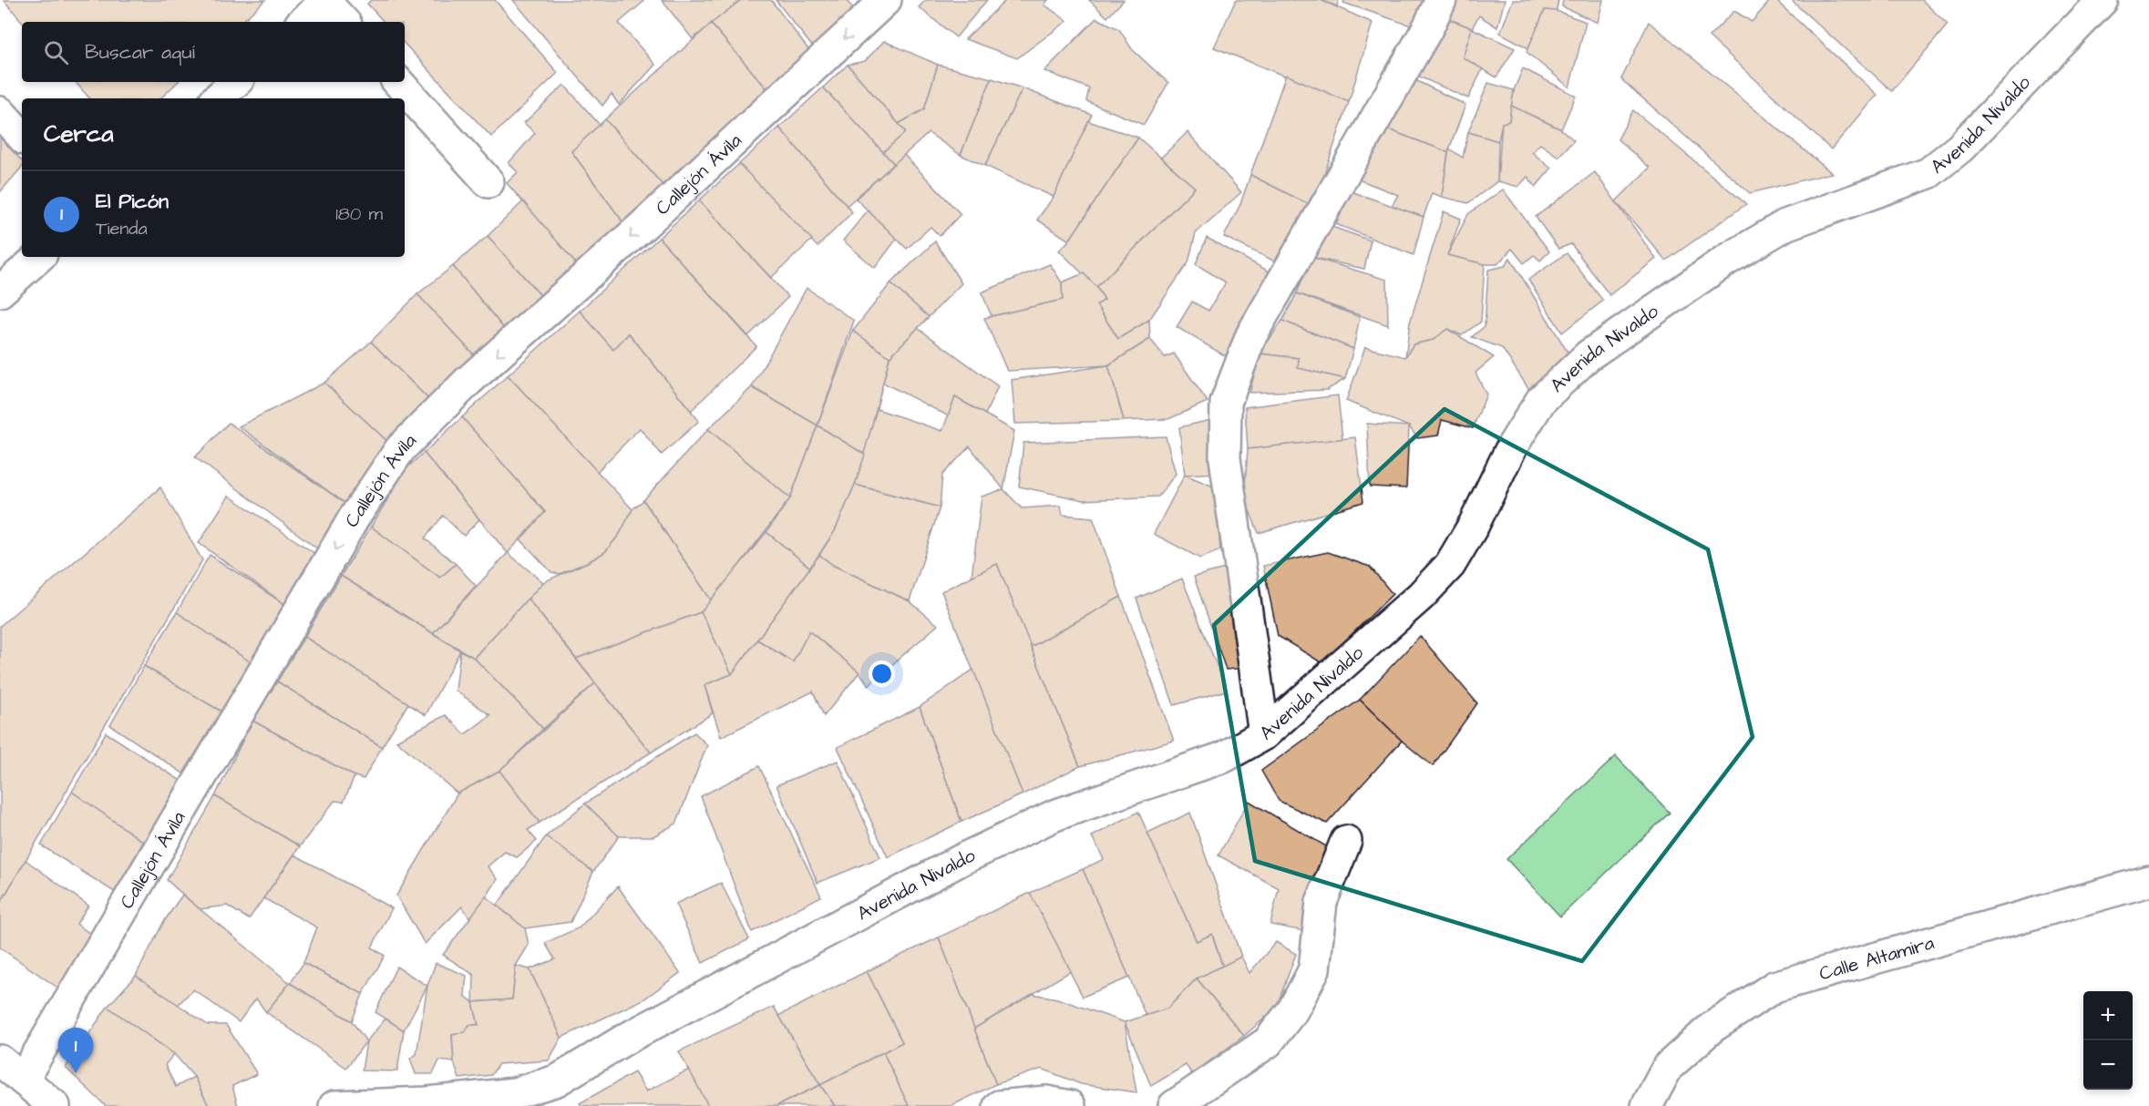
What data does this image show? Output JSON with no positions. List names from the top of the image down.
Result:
{
  "streets": {
    "street": ["Avenida Nivaldo", "Callejón Ávila", "Calle Altamira"]
  },
  "one_way": ["Callejón Ávila"],
  "page": {
    "search": "Buscar aquí",
    "heading": "Cerca",
    "list": [
      {
        "mark": "1",
        "name": "El Picón",
        "note": "Tienda",
        "value": "180 m"
      }
    ],
    "map_buttons": ["+", "−"],
    "pins": "1"
  }
}
